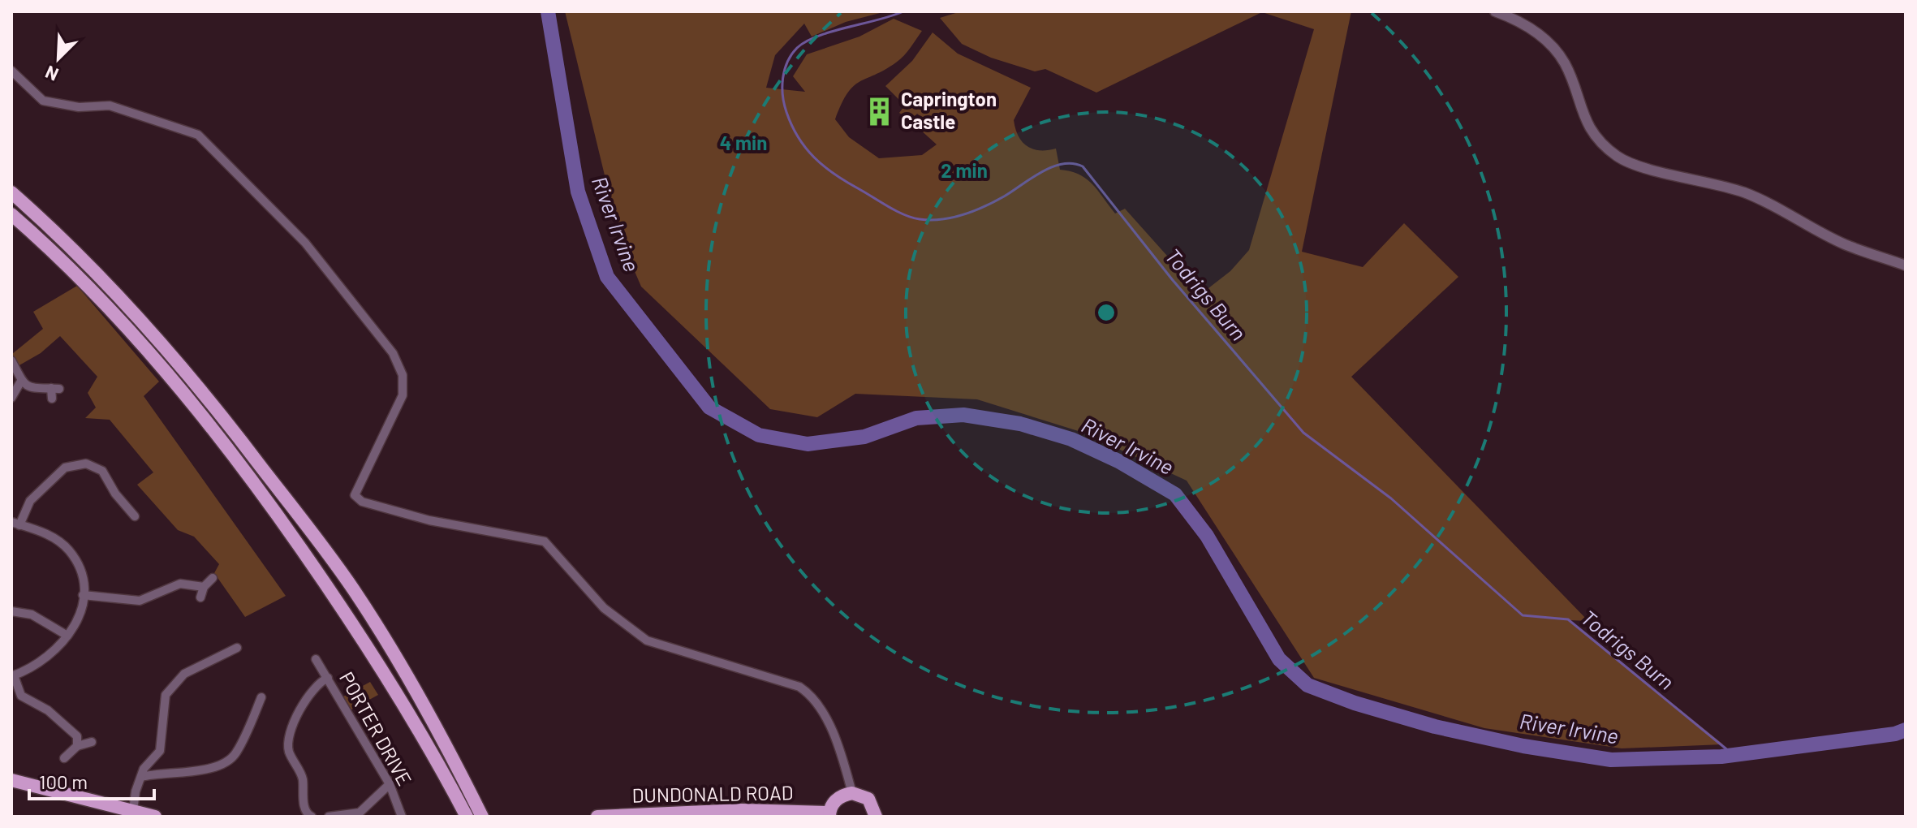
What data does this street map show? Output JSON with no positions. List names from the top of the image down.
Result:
{
  "streets": {
    "main road": ["DUNDONALD ROAD"],
    "street": ["PORTER DRIVE"]
  },
  "water": ["River Irvine", "Todrigs Burn"],
  "places": {
    "building": ["Caprington Castle"]
  },
  "scale_bar": "100 m",
  "north": "bottom left",
  "rings": ["4 min", "2 min"]
}
